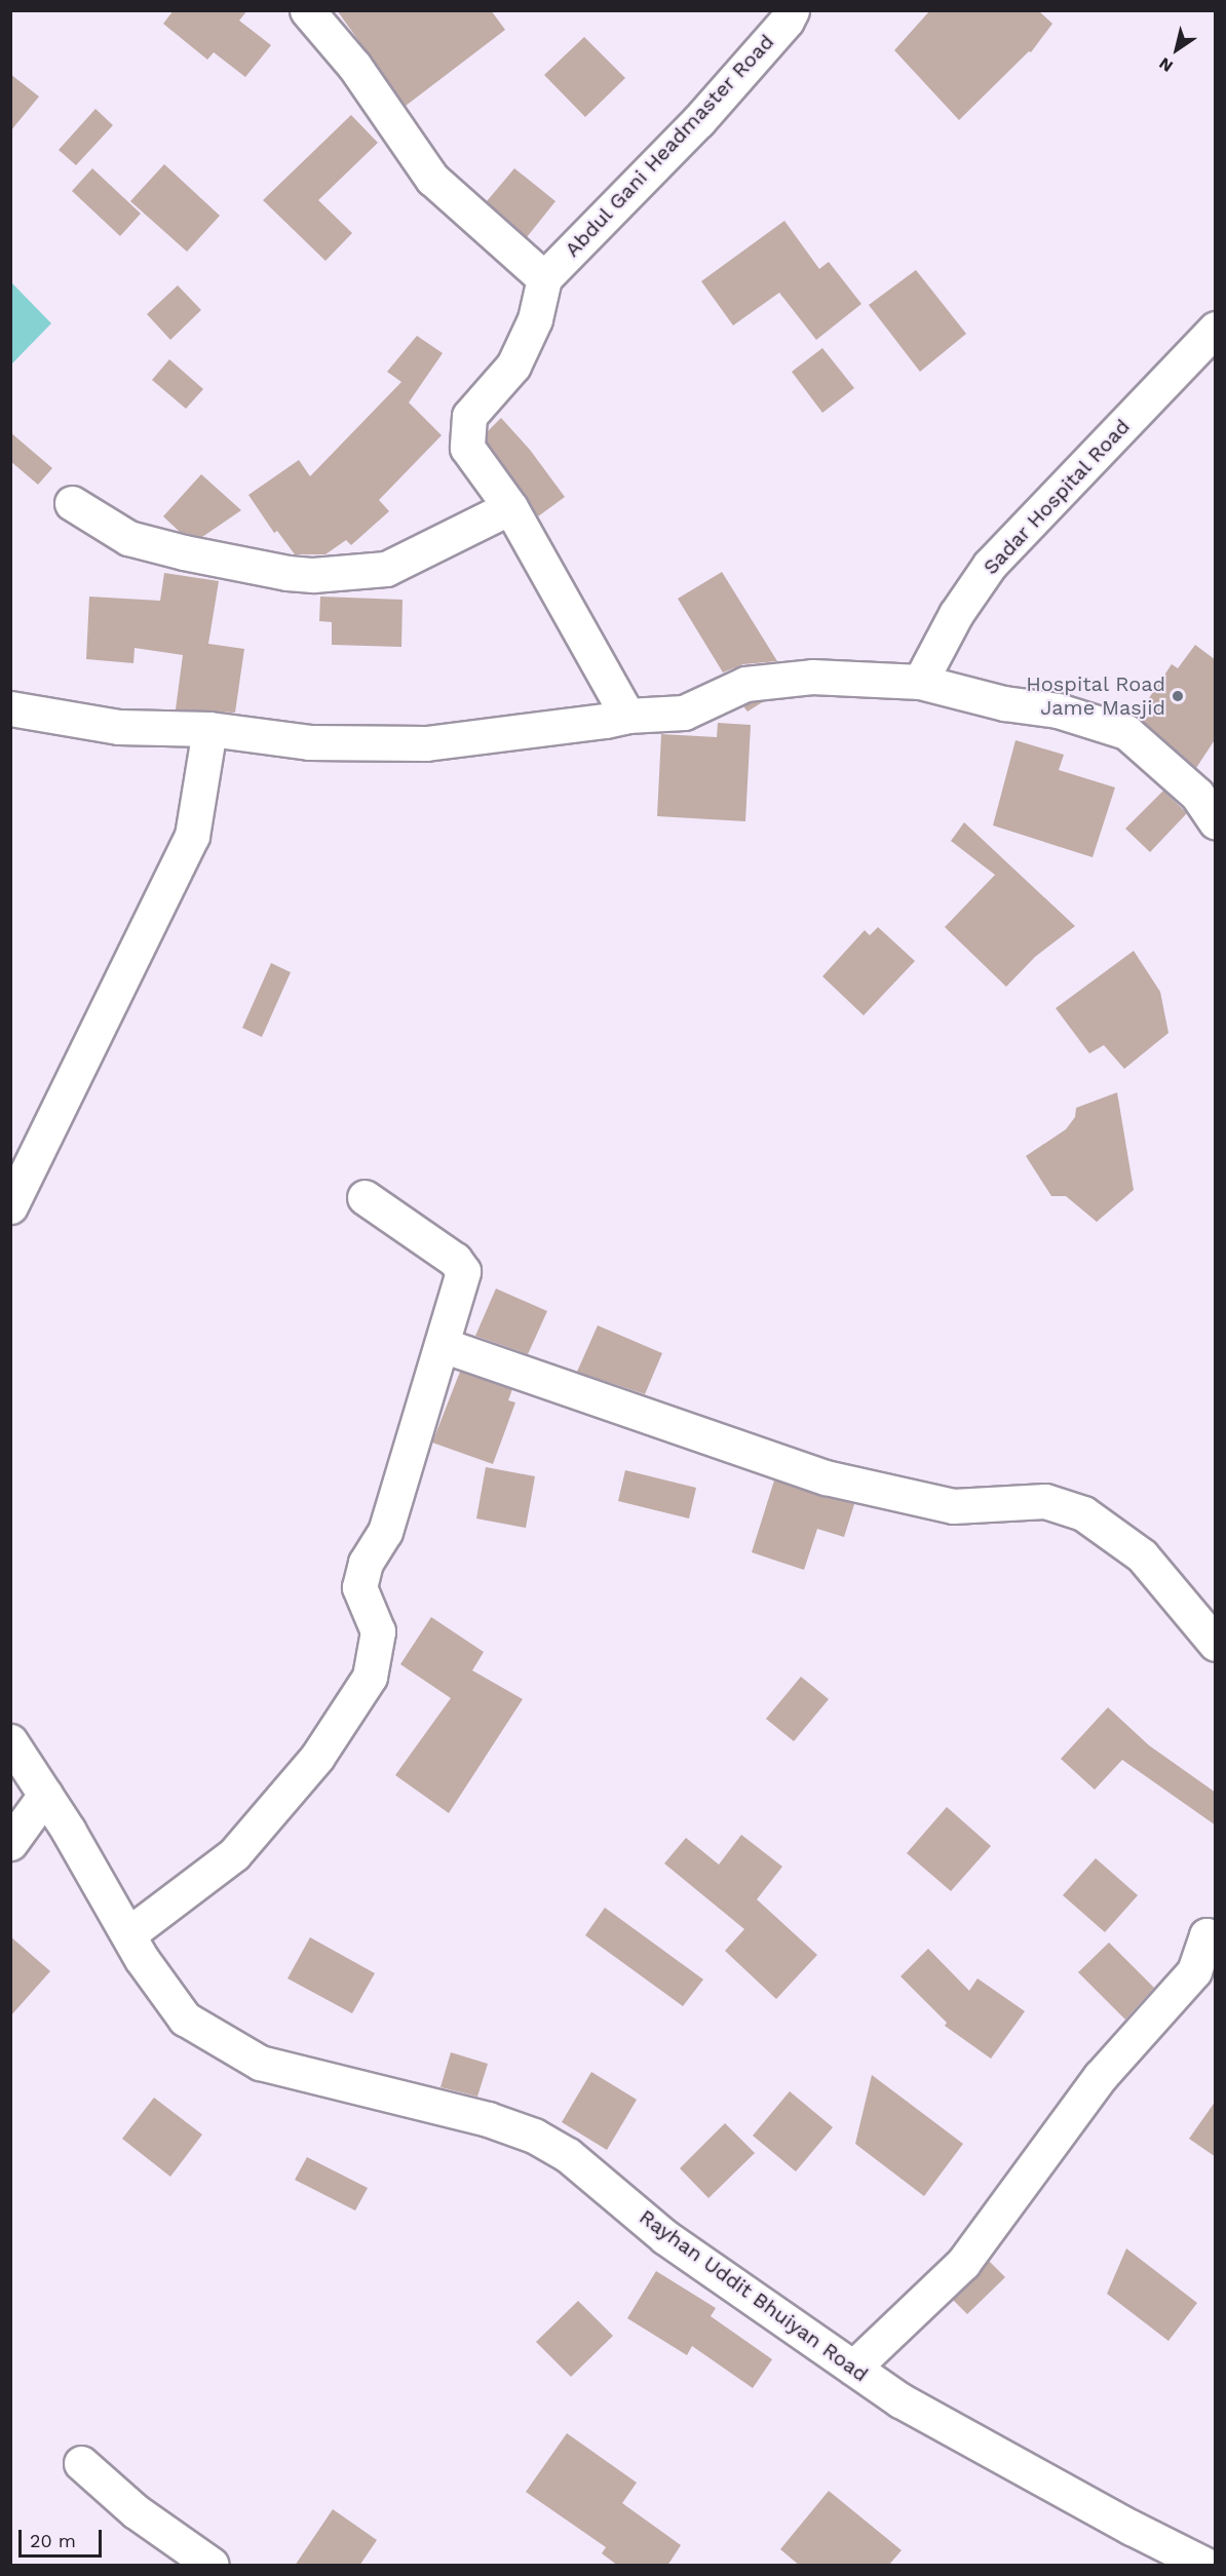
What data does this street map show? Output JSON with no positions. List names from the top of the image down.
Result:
{
  "streets": {
    "street": ["Abdul Gani Headmaster Road", "Sadar Hospital Road", "Rayhan Uddit Bhuiyan Road"]
  },
  "places": ["Hospital Road Jame Masjid"],
  "scale_bar": "20 m",
  "north": "bottom left"
}
